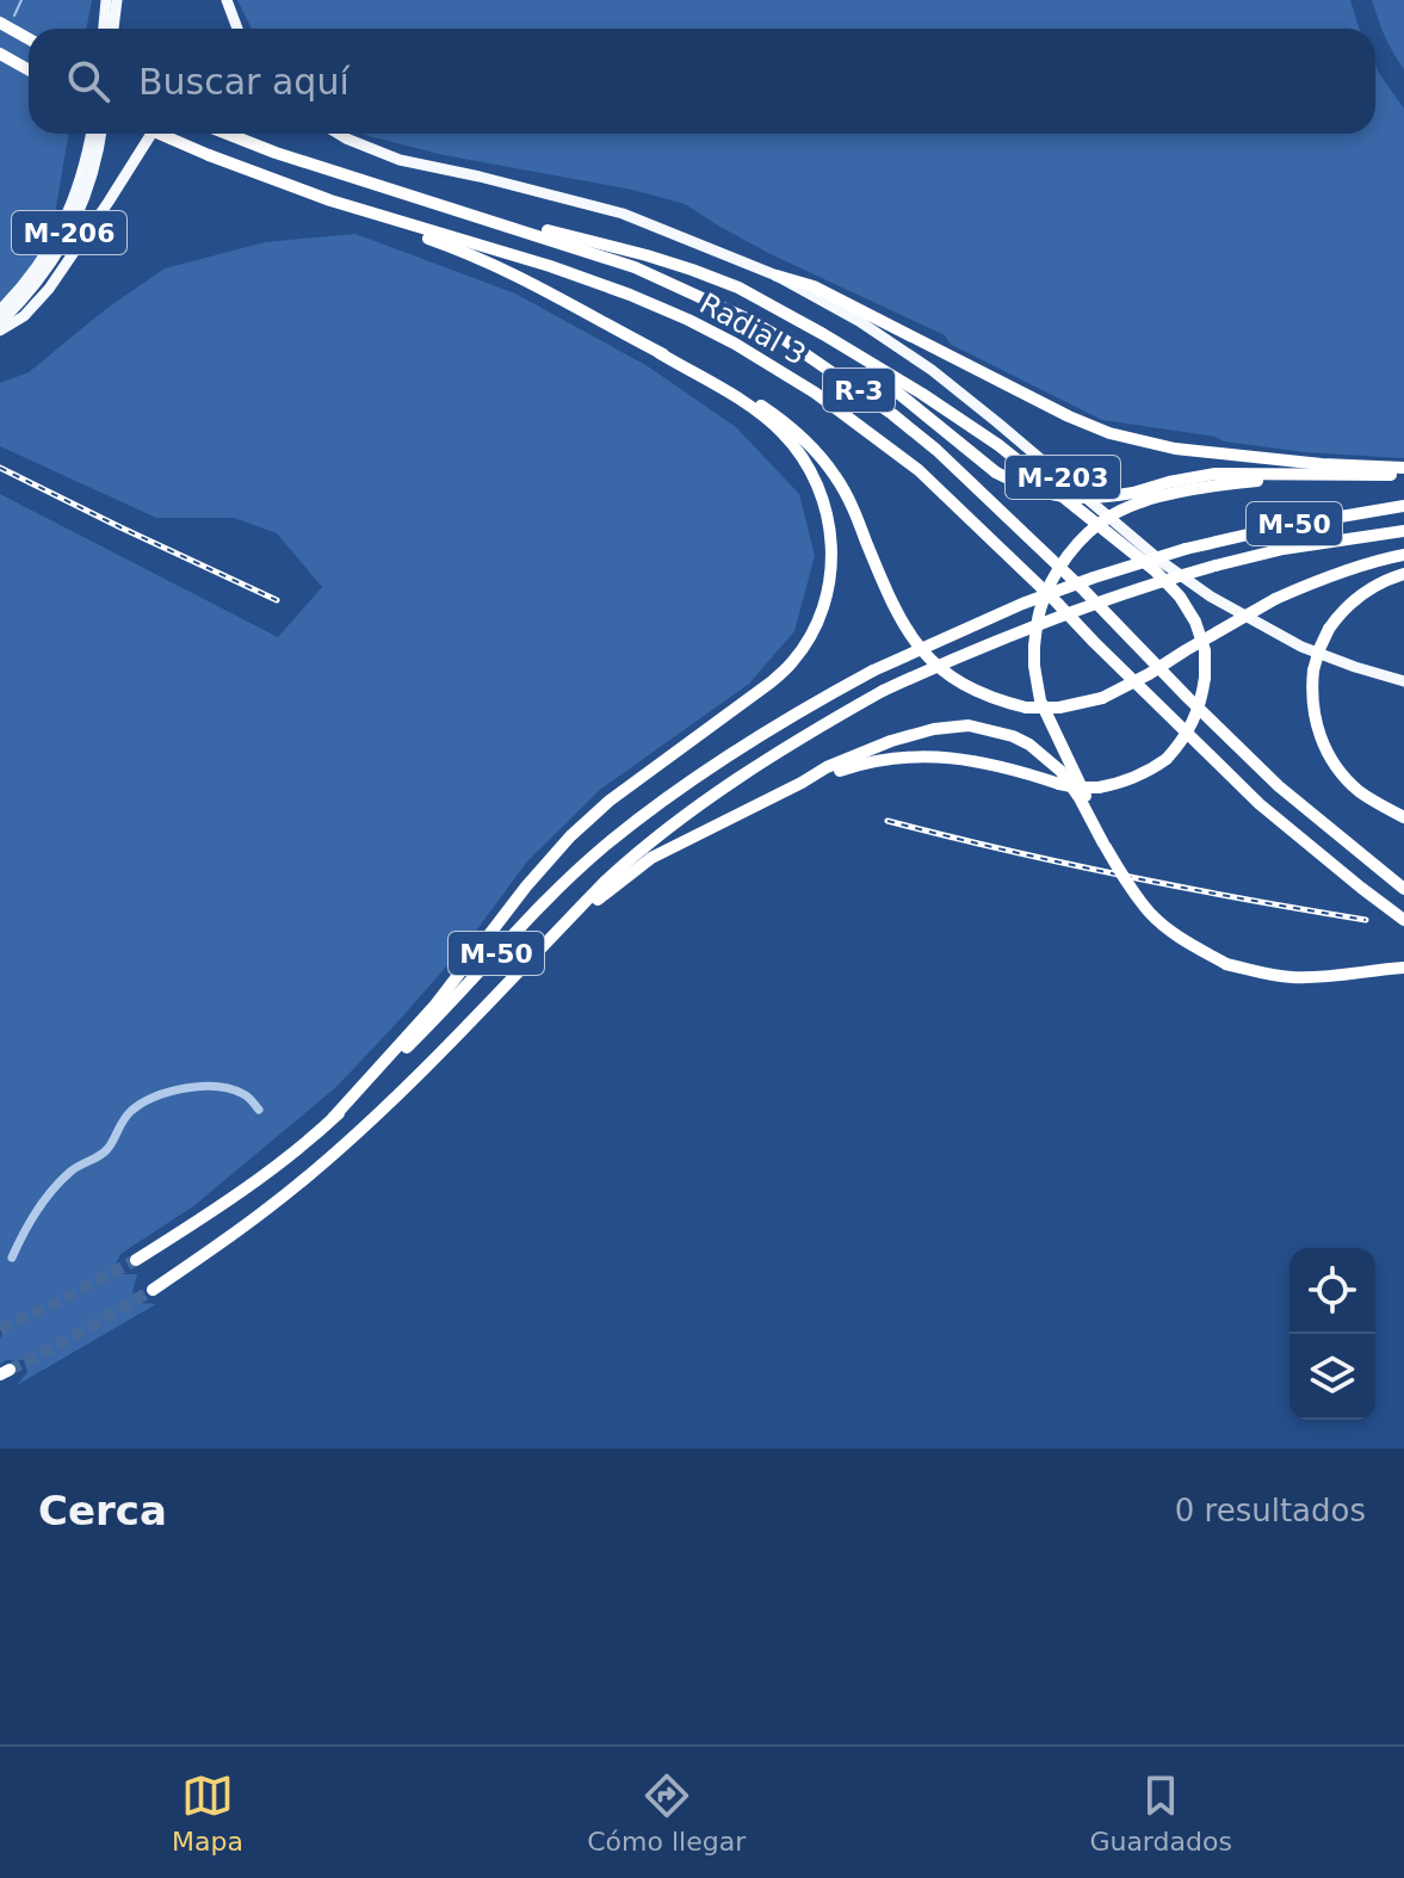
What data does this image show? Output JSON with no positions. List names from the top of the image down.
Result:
{
  "streets": {
    "highway": ["Radial 3", "R-3", "M-50"],
    "main road": ["M-206", "M-203"]
  },
  "page": {
    "search": "Buscar aquí",
    "heading": ["Cerca", "0 resultados"],
    "nav": ["Mapa", "Cómo llegar", "Guardados"]
  }
}
